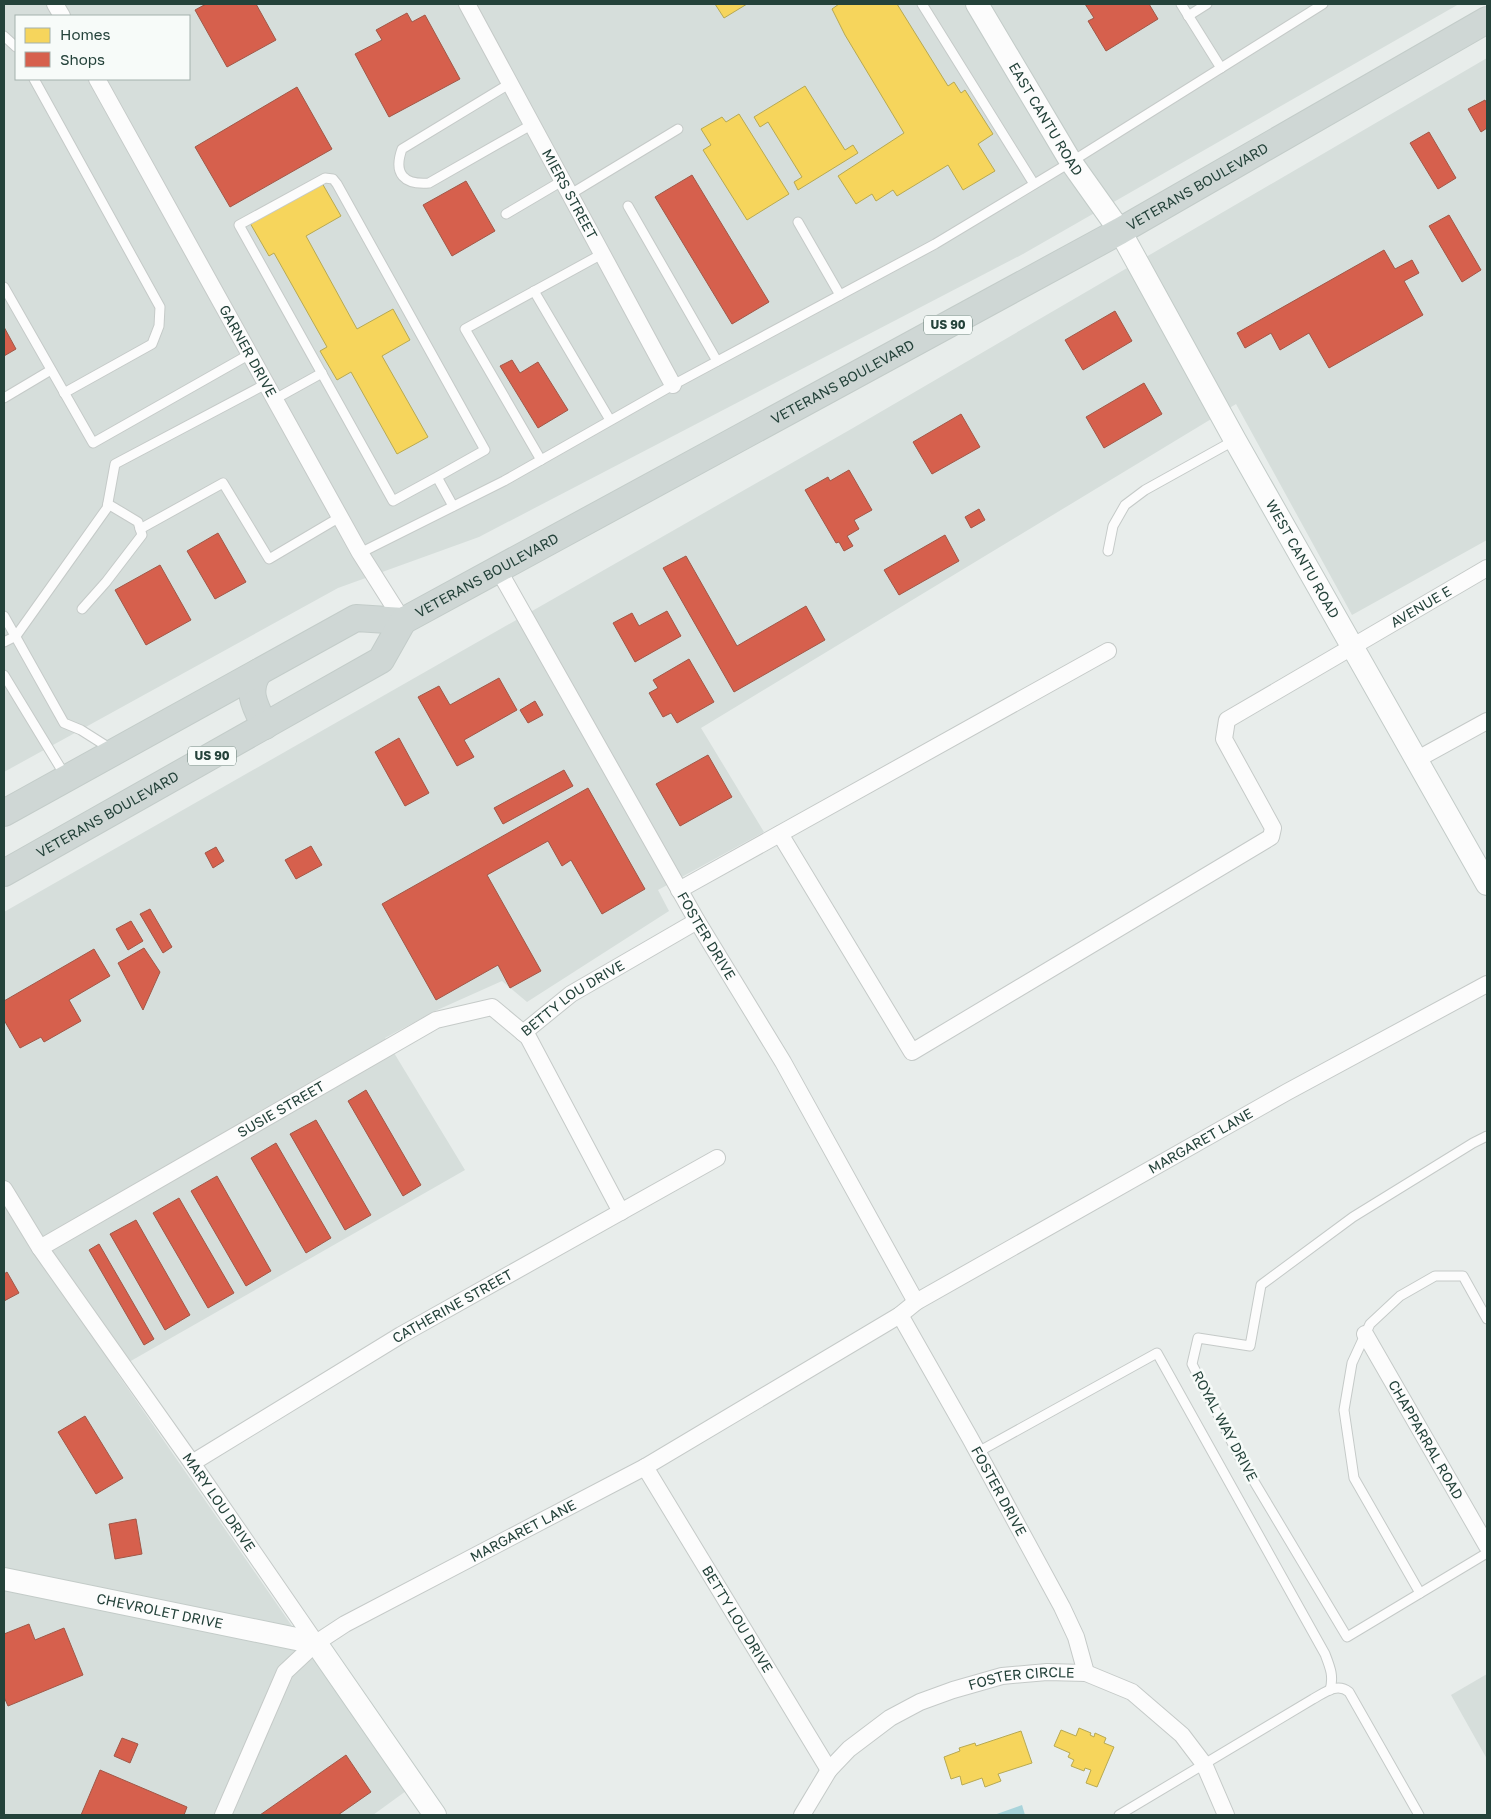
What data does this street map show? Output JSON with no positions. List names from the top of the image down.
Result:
{
  "streets": {
    "main road": ["VETERANS BOULEVARD", "US 90"],
    "street": [
      "EAST CANTU ROAD",
      "MIERS STREET",
      "GARNER DRIVE",
      "WEST CANTU ROAD",
      "AVENUE E",
      "FOSTER DRIVE",
      "BETTY LOU DRIVE",
      "SUSIE STREET",
      "MARGARET LANE",
      "CATHERINE STREET",
      "CHAPPARRAL ROAD",
      "MARY LOU DRIVE",
      "CHEVROLET DRIVE",
      "FOSTER CIRCLE"
    ],
    "lane": ["ROYAL WAY DRIVE"]
  },
  "crossings": [
    ["EAST CANTU ROAD", "VETERANS BOULEVARD"],
    ["EAST CANTU ROAD", "WEST CANTU ROAD"],
    ["VETERANS BOULEVARD", "GARNER DRIVE"],
    ["VETERANS BOULEVARD", "WEST CANTU ROAD"],
    ["VETERANS BOULEVARD", "FOSTER DRIVE"],
    ["WEST CANTU ROAD", "AVENUE E"],
    ["FOSTER DRIVE", "BETTY LOU DRIVE"],
    ["FOSTER DRIVE", "MARGARET LANE"],
    ["FOSTER DRIVE", "FOSTER CIRCLE"],
    ["BETTY LOU DRIVE", "SUSIE STREET"],
    ["BETTY LOU DRIVE", "MARGARET LANE"],
    ["BETTY LOU DRIVE", "CATHERINE STREET"],
    ["BETTY LOU DRIVE", "FOSTER CIRCLE"],
    ["SUSIE STREET", "MARY LOU DRIVE"],
    ["MARGARET LANE", "MARY LOU DRIVE"],
    ["MARGARET LANE", "CHEVROLET DRIVE"],
    ["CATHERINE STREET", "MARY LOU DRIVE"],
    ["MARY LOU DRIVE", "CHEVROLET DRIVE"]
  ],
  "legend": ["Homes", "Shops"]
}
